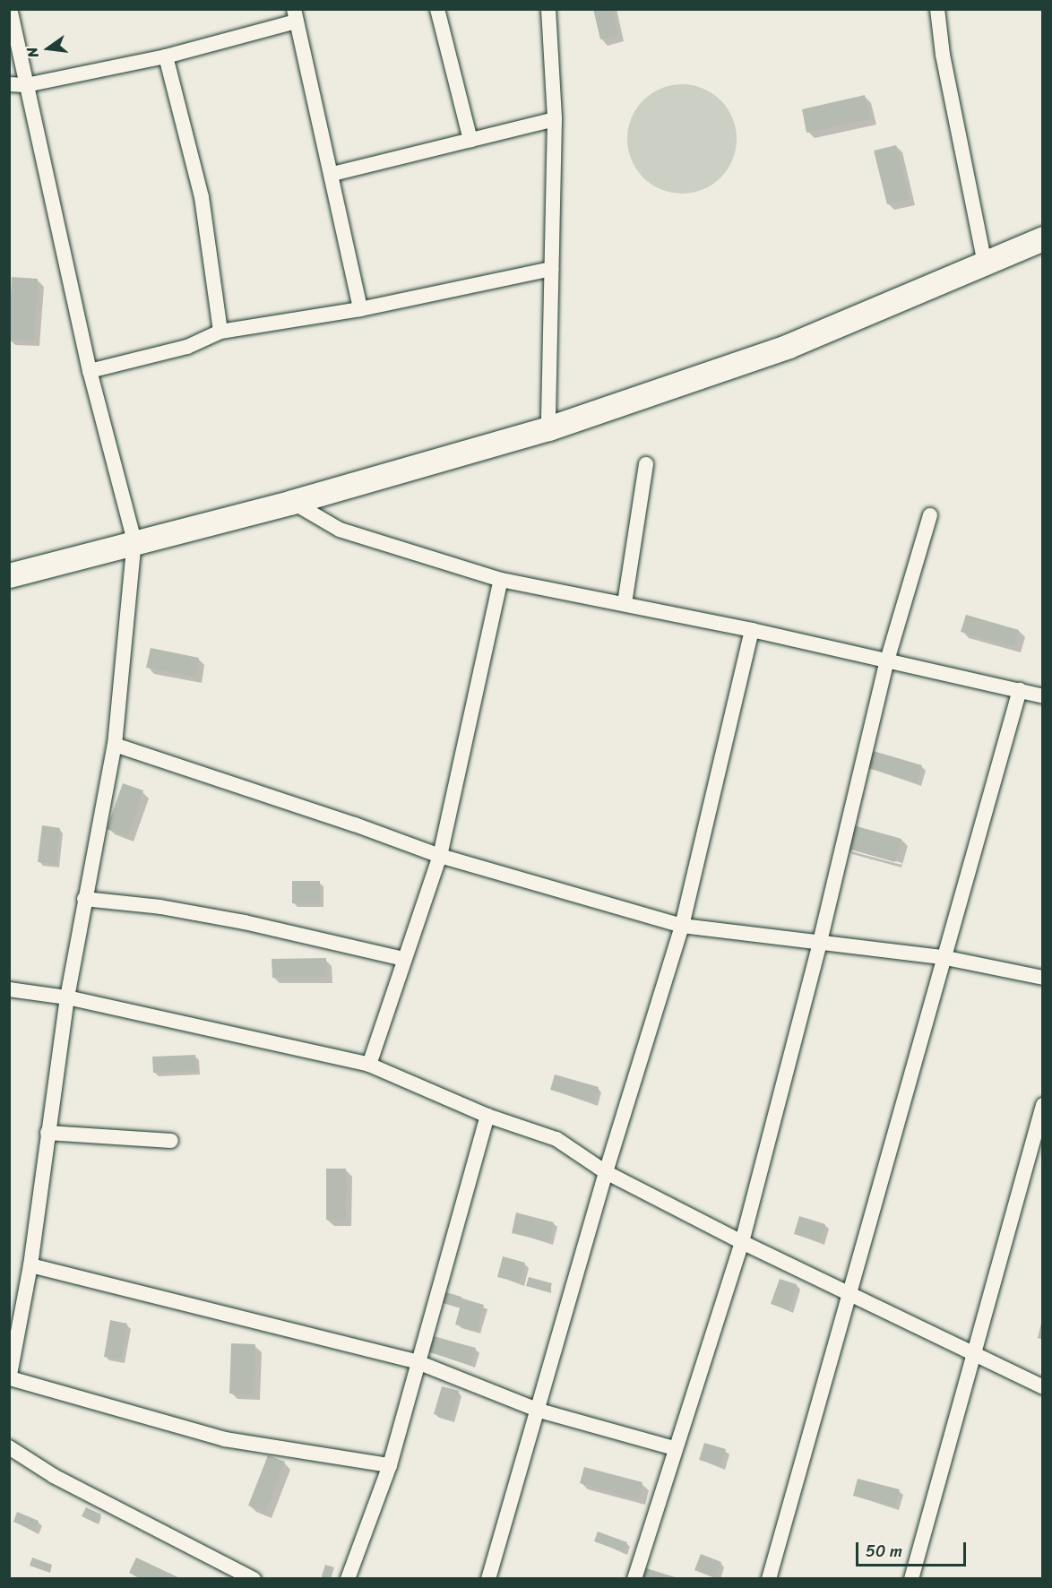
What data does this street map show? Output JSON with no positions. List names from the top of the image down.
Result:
{
  "scale_bar": "50 m",
  "north": "left"
}
